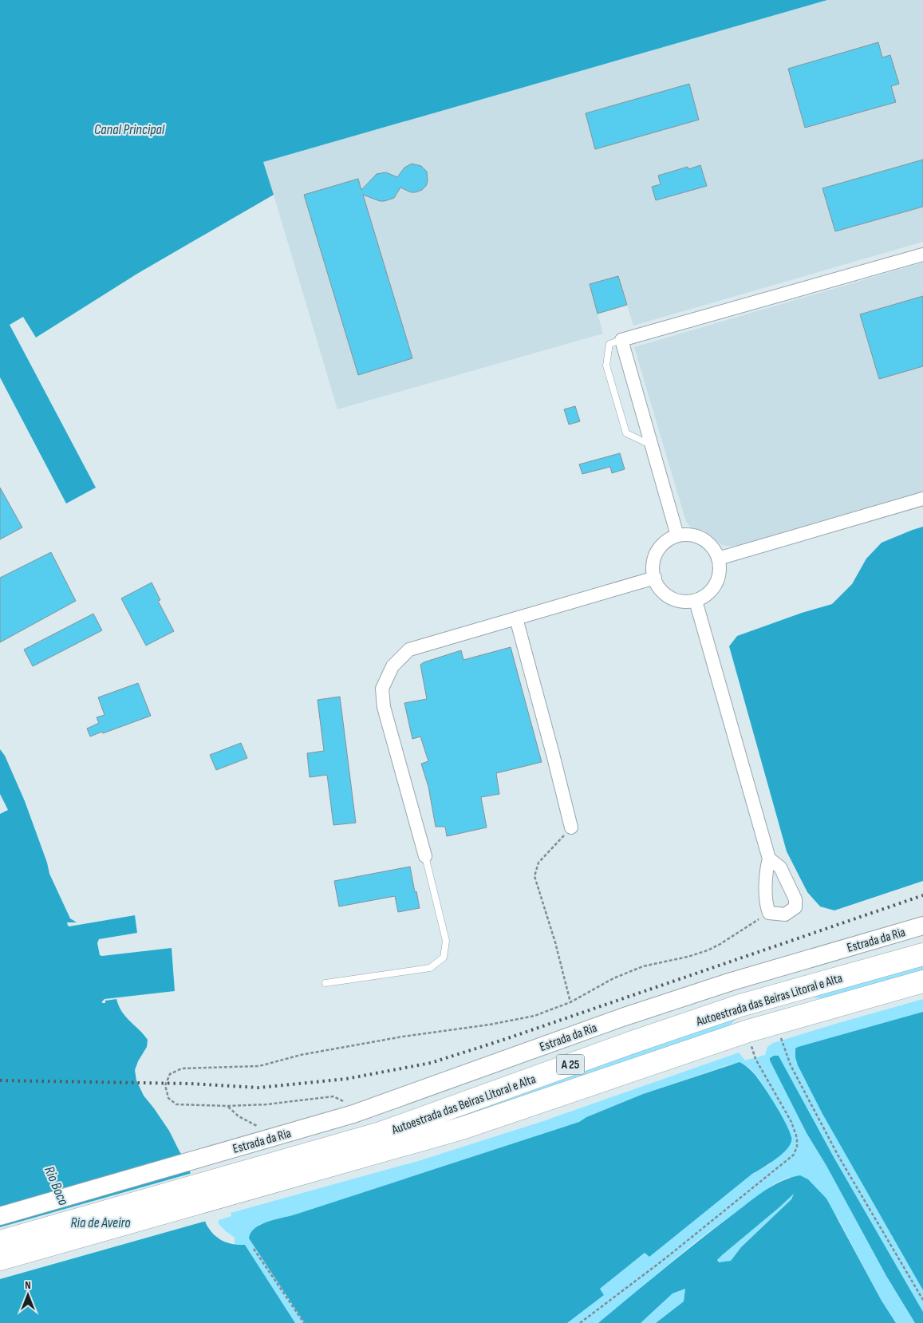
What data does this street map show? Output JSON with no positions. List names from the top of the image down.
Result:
{
  "streets": {
    "highway": ["Autoestrada das Beiras Litoral e Alta", "A 25"],
    "street": ["Estrada da Ria"]
  },
  "water": ["Canal Principal", "Rio Boco", "Ria de Aveiro"],
  "north": "top"
}
